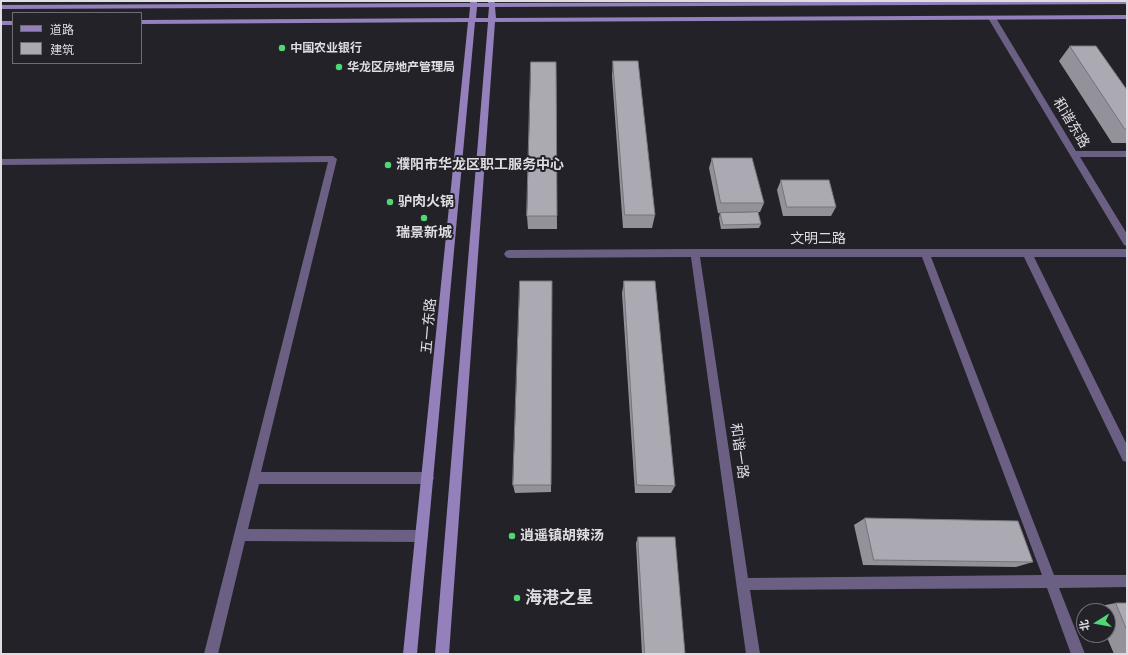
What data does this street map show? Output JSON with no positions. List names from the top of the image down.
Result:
{
  "streets": {
    "main road": ["五一东路"],
    "street": ["和谐东路", "文明二路", "和谐一路"]
  },
  "crossings": [
    ["文明二路", "和谐一路"]
  ],
  "places": [
    "中国农业银行",
    "华龙区房地产管理局",
    "濮阳市华龙区职工服务中心",
    "驴肉火锅",
    "瑞景新城",
    "逍遥镇胡辣汤",
    "海港之星"
  ],
  "legend": ["道路", "建筑"],
  "north": "left"
}
